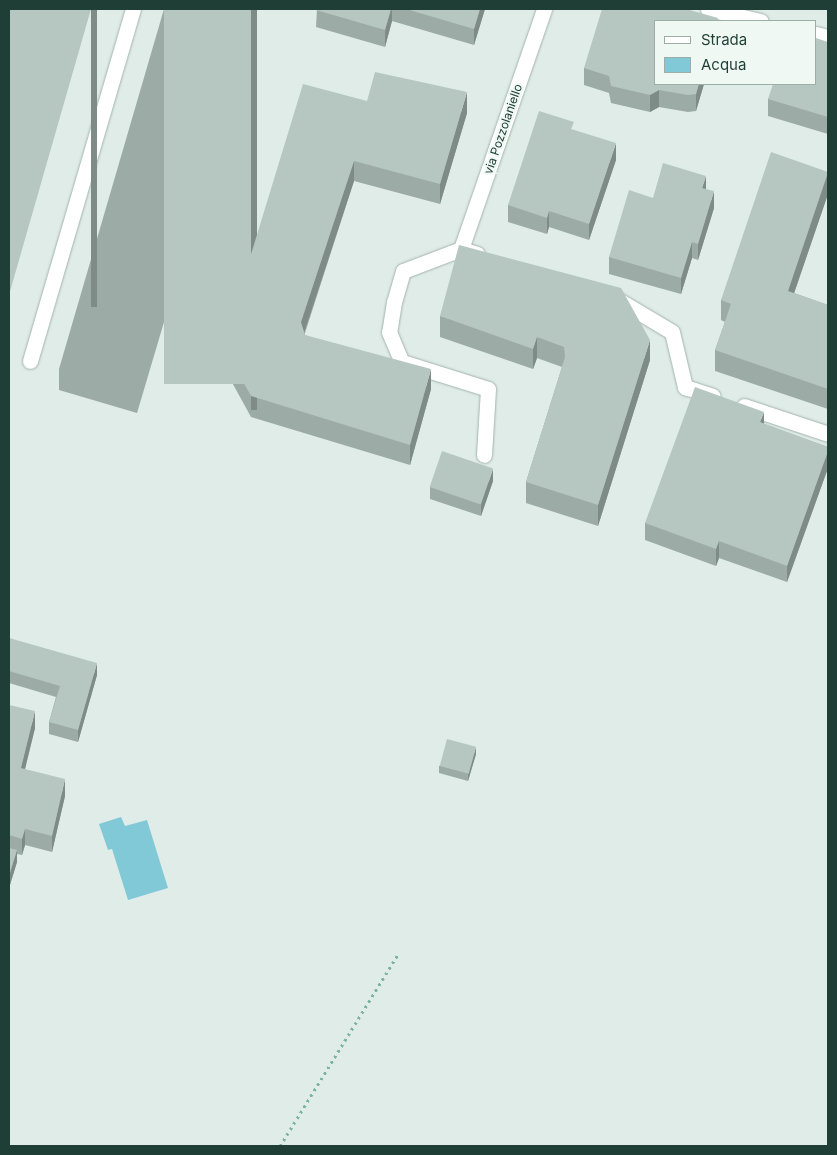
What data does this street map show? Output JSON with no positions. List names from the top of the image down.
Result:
{
  "streets": {
    "street": ["via Pozzolaniello"]
  },
  "legend": ["Strada", "Acqua"]
}
